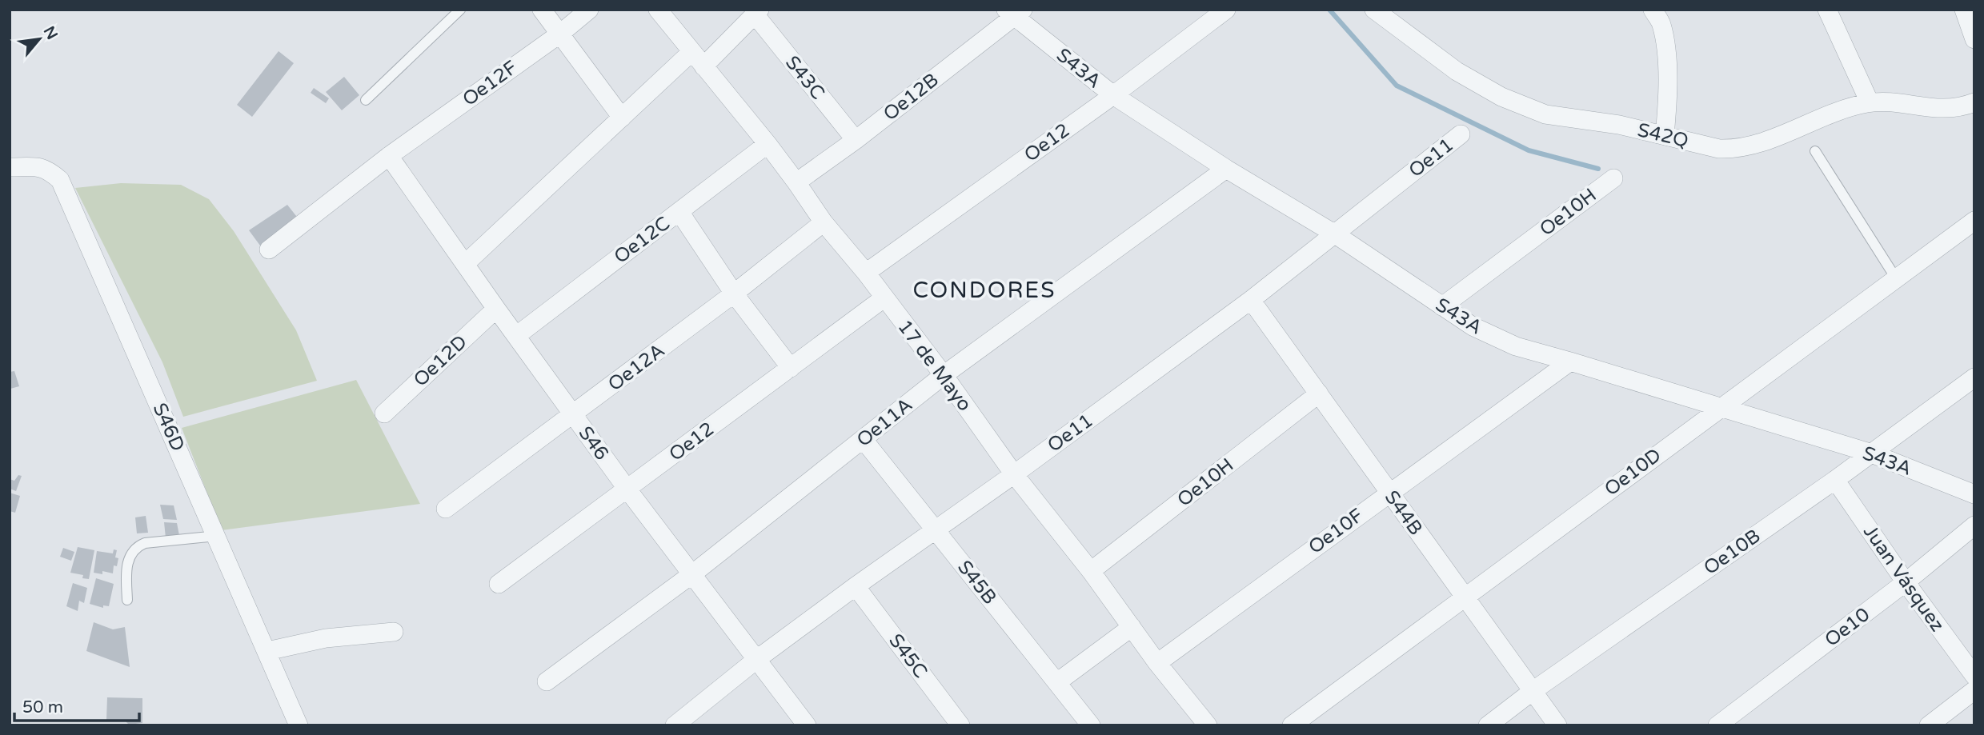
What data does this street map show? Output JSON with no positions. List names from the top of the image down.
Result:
{
  "streets": {
    "street": [
      "S43A",
      "S43C",
      "Oe12F",
      "Oe12B",
      "S42Q",
      "Oe12",
      "Oe11",
      "Oe10H",
      "Oe12C",
      "Oe12D",
      "17 de Mayo",
      "Oe12A",
      "Oe11A",
      "S46D",
      "S46",
      "Oe10D",
      "S44B",
      "Oe10F",
      "Oe10B",
      "Juan Vásquez",
      "S45B",
      "Oe10",
      "S45C"
    ]
  },
  "crossings": [
    ["S43A", "Oe12B"],
    ["S43A", "Oe12"],
    ["S43A", "Oe11"],
    ["S43A", "Oe10H"],
    ["S43A", "Oe11A"],
    ["S43A", "Oe10D"],
    ["S43A", "Oe10F"],
    ["S43A", "Oe10B"],
    ["S43C", "Oe12B"],
    ["Oe12F", "S46"],
    ["Oe12B", "17 de Mayo"],
    ["Oe12", "17 de Mayo"],
    ["Oe12", "S46"],
    ["Oe11", "17 de Mayo"],
    ["Oe11", "S46"],
    ["Oe11", "S44B"],
    ["Oe11", "S45B"],
    ["Oe11", "S45C"],
    ["Oe10H", "17 de Mayo"],
    ["Oe10H", "S44B"],
    ["Oe12C", "17 de Mayo"],
    ["Oe12C", "S46"],
    ["Oe12D", "S46"],
    ["17 de Mayo", "Oe12A"],
    ["17 de Mayo", "Oe11A"],
    ["17 de Mayo", "Oe10F"],
    ["Oe12A", "S46"],
    ["Oe11A", "S46"],
    ["Oe11A", "S45B"],
    ["Oe10D", "S44B"],
    ["S44B", "Oe10F"],
    ["S44B", "Oe10B"],
    ["Oe10B", "Juan Vásquez"],
    ["Juan Vásquez", "Oe10"]
  ],
  "districts": ["CONDORES"],
  "scale_bar": "50 m",
  "north": "top right"
}
